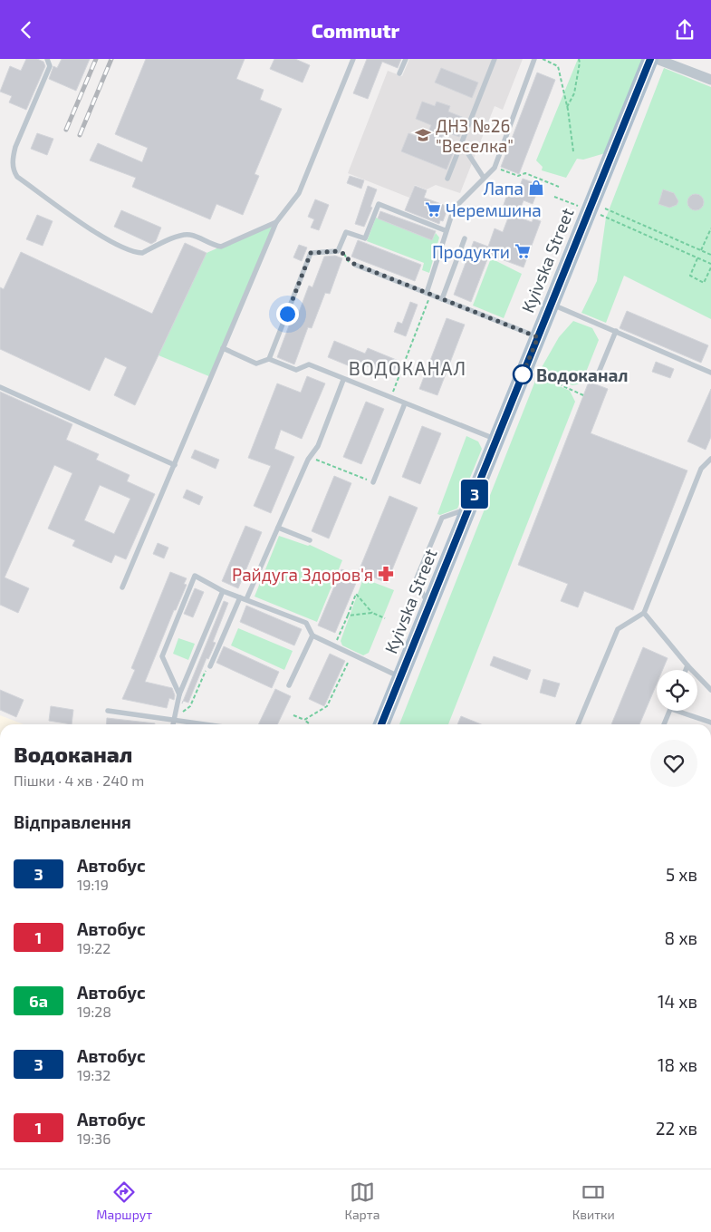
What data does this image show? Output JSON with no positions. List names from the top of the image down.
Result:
{
  "streets": {
    "main road": ["Kyivska Street"]
  },
  "districts": ["ВОДОКАНАЛ"],
  "places": {
    "school or university": ["ДНЗ №26 \"Веселка\""],
    "shop": ["Лапа"],
    "supermarket": ["Черемшина", "Продукти"],
    "other": ["Водоканал"],
    "pharmacy": ["Райдуга Здоров'я"]
  },
  "lines": ["bus line 3"],
  "page": {
    "header": "Commutr",
    "on_map": "3",
    "heading": [
      ["Водоканал", "Пішки · 4 хв · 240 m"],
      "Відправлення"
    ],
    "list": [
      {
        "mark": "3",
        "name": "Автобус",
        "note": "19:19",
        "value": "5 хв"
      },
      {
        "mark": "1",
        "name": "Автобус",
        "note": "19:22",
        "value": "8 хв"
      },
      {
        "mark": "6а",
        "name": "Автобус",
        "note": "19:28",
        "value": "14 хв"
      },
      {
        "mark": "3",
        "name": "Автобус",
        "note": "19:32",
        "value": "18 хв"
      },
      {
        "mark": "1",
        "name": "Автобус",
        "note": "19:36",
        "value": "22 хв"
      }
    ],
    "tabs": ["Маршрут", "Карта", "Квитки"]
  }
}
